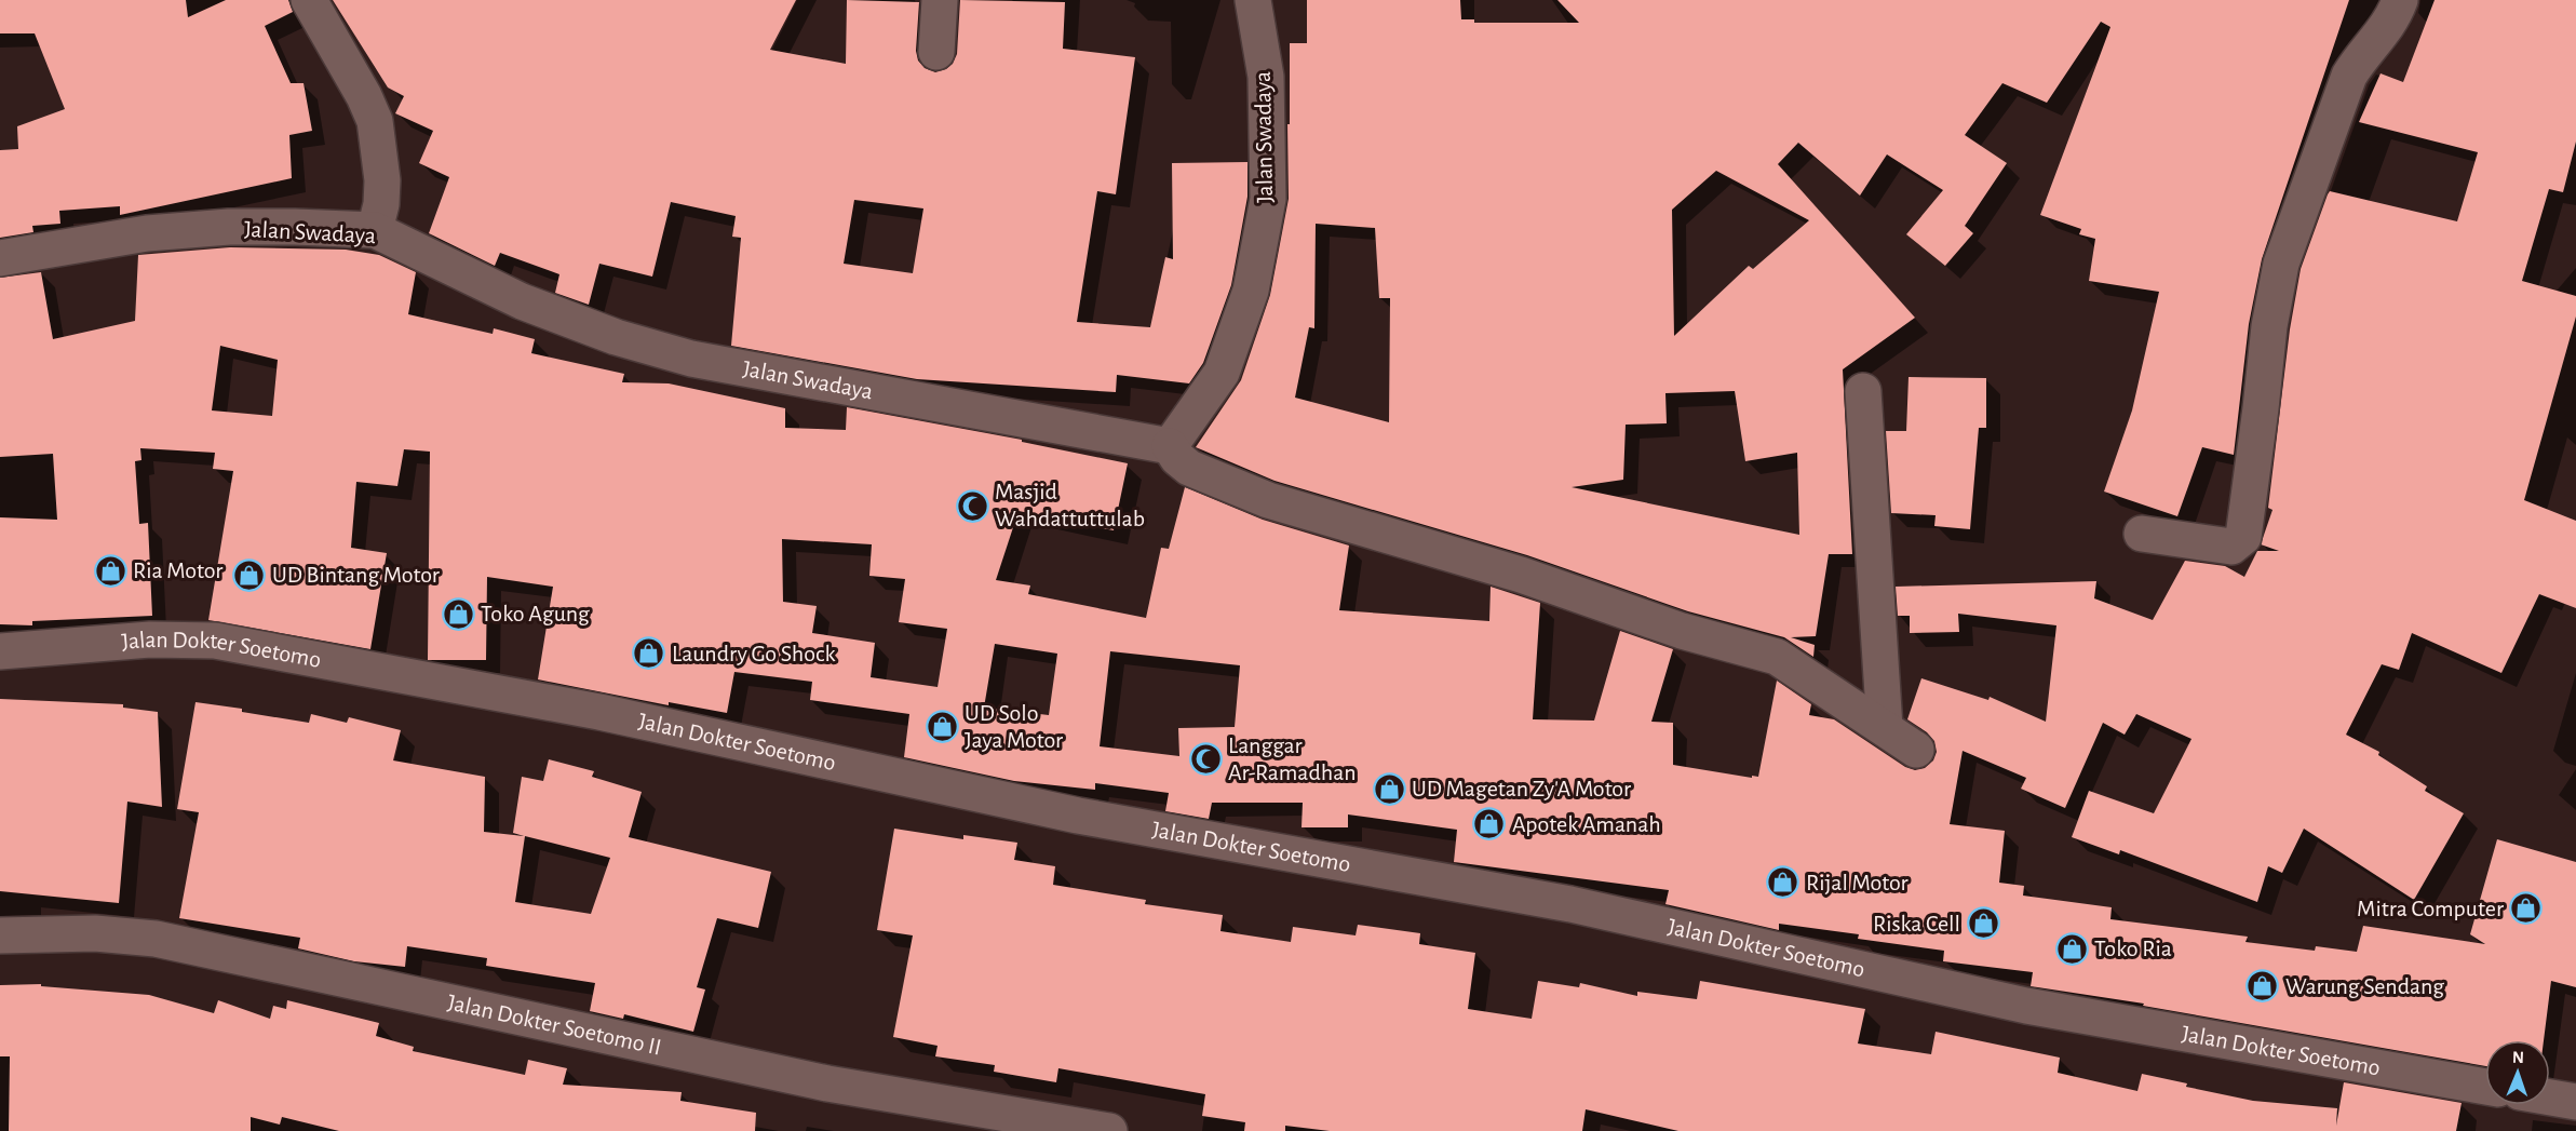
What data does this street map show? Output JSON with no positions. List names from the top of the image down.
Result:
{
  "streets": {
    "street": ["Jalan Swadaya", "Jalan Dokter Soetomo", "Jalan Dokter Soetomo II"]
  },
  "places": {
    "mosque": ["Masjid Wahdattuttulab", "Langgar Ar-Ramadhan"],
    "shop": [
      "Ria Motor",
      "UD Bintang Motor",
      "Toko Agung",
      "Laundry Go Shock",
      "UD Solo Jaya Motor",
      "UD Magetan Zy'A Motor",
      "Apotek Amanah",
      "Rijal Motor",
      "Mitra Computer",
      "Riska Cell",
      "Toko Ria",
      "Warung Sendang"
    ]
  },
  "north": "top"
}
